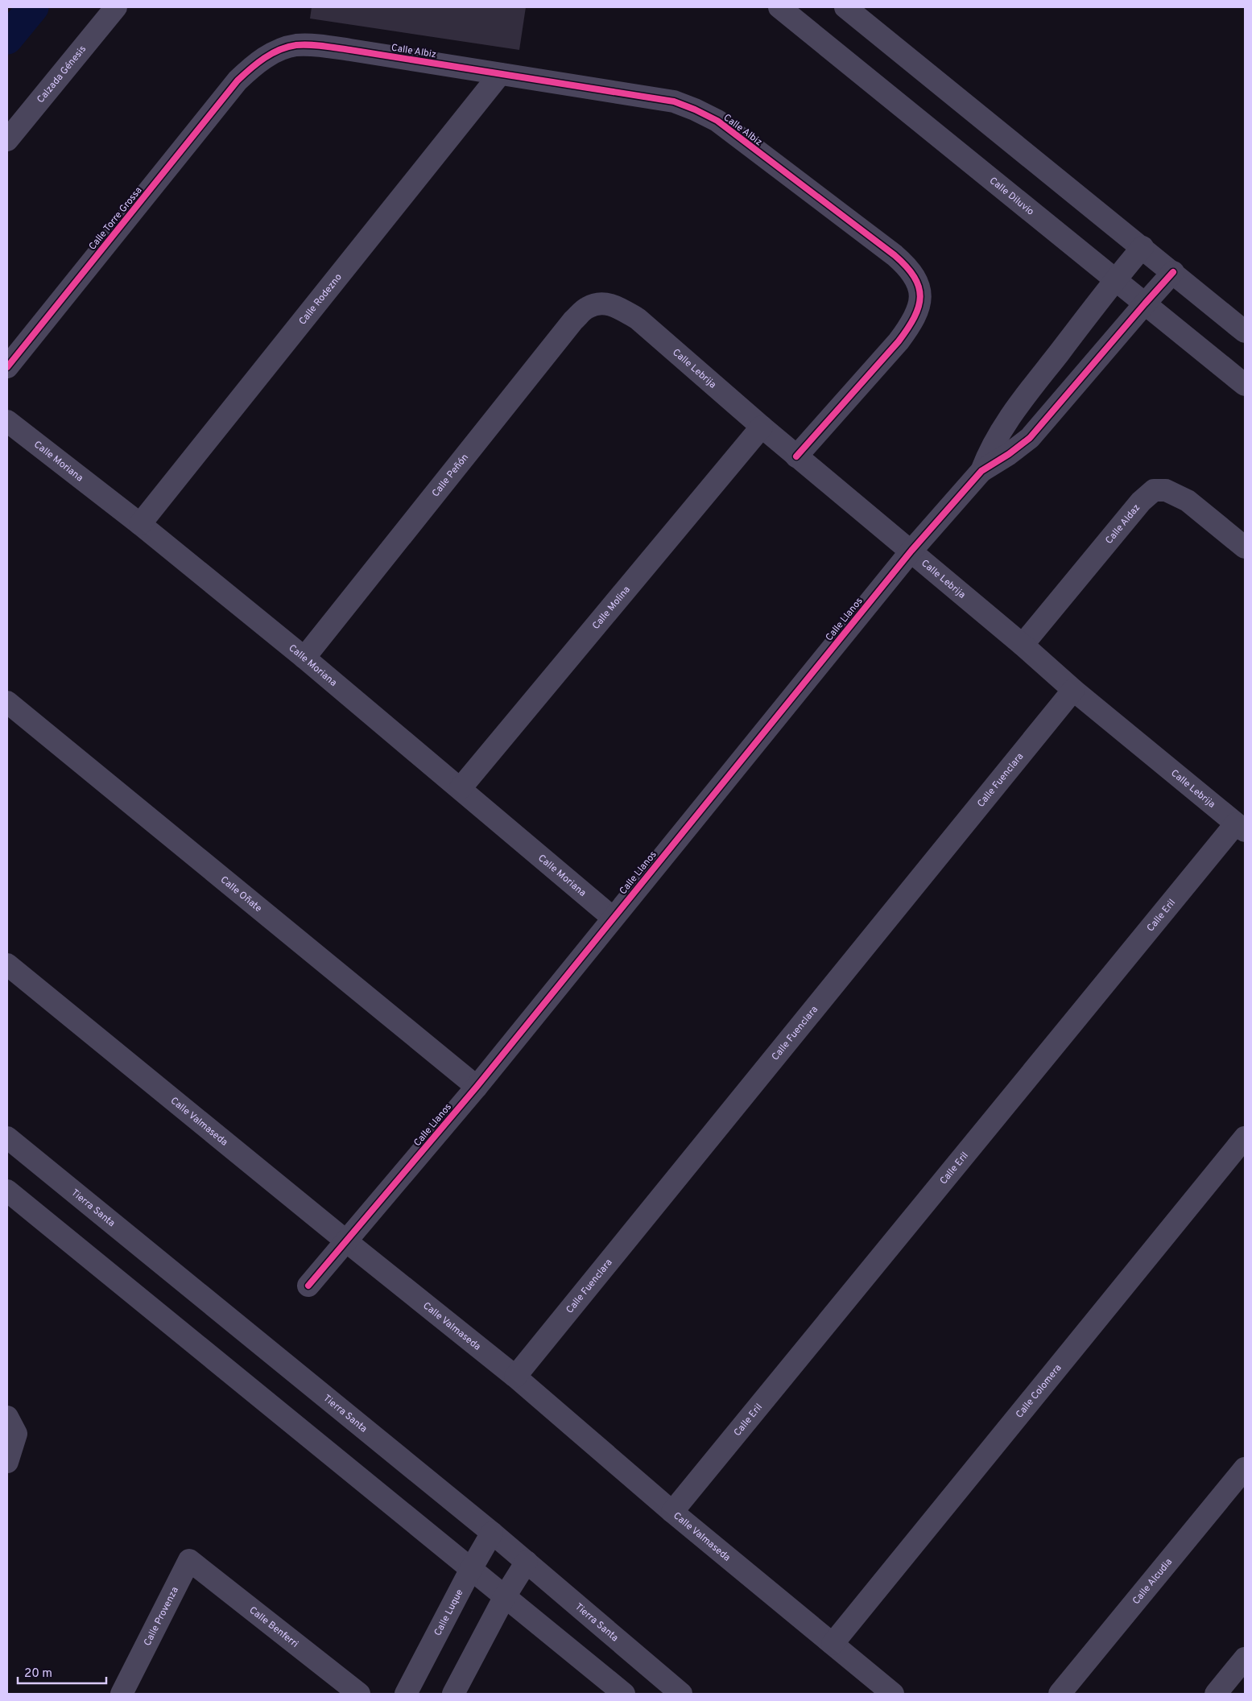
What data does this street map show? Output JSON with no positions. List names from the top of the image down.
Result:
{
  "streets": {
    "street": [
      "Calle Albiz",
      "Calzada Génesis",
      "Calle Diluvio",
      "Calle Torre Grossa",
      "Calle Rodezno",
      "Calle Lebrija",
      "Calle Moriana",
      "Calle Peñón",
      "Calle Aldaz",
      "Calle Molina",
      "Calle Llanos",
      "Calle Fuenclara",
      "Calle Oñate",
      "Calle Eril",
      "Calle Valmaseda",
      "Tierra Santa",
      "Calle Colomera",
      "Calle Alcudia",
      "Calle Luque",
      "Calle Provenza",
      "Calle Benferri"
    ]
  },
  "crossings": [
    ["Calle Albiz", "Calle Torre Grossa"],
    ["Calle Albiz", "Calle Rodezno"],
    ["Calle Albiz", "Calle Lebrija"],
    ["Calle Rodezno", "Calle Moriana"],
    ["Calle Lebrija", "Calle Peñón"],
    ["Calle Lebrija", "Calle Aldaz"],
    ["Calle Lebrija", "Calle Molina"],
    ["Calle Lebrija", "Calle Llanos"],
    ["Calle Lebrija", "Calle Fuenclara"],
    ["Calle Lebrija", "Calle Eril"],
    ["Calle Moriana", "Calle Peñón"],
    ["Calle Moriana", "Calle Molina"],
    ["Calle Moriana", "Calle Llanos"],
    ["Calle Llanos", "Calle Oñate"],
    ["Calle Llanos", "Calle Valmaseda"],
    ["Calle Fuenclara", "Calle Valmaseda"],
    ["Calle Eril", "Calle Valmaseda"],
    ["Calle Valmaseda", "Calle Colomera"],
    ["Tierra Santa", "Calle Luque"],
    ["Calle Provenza", "Calle Benferri"]
  ],
  "scale_bar": "20 m"
}
